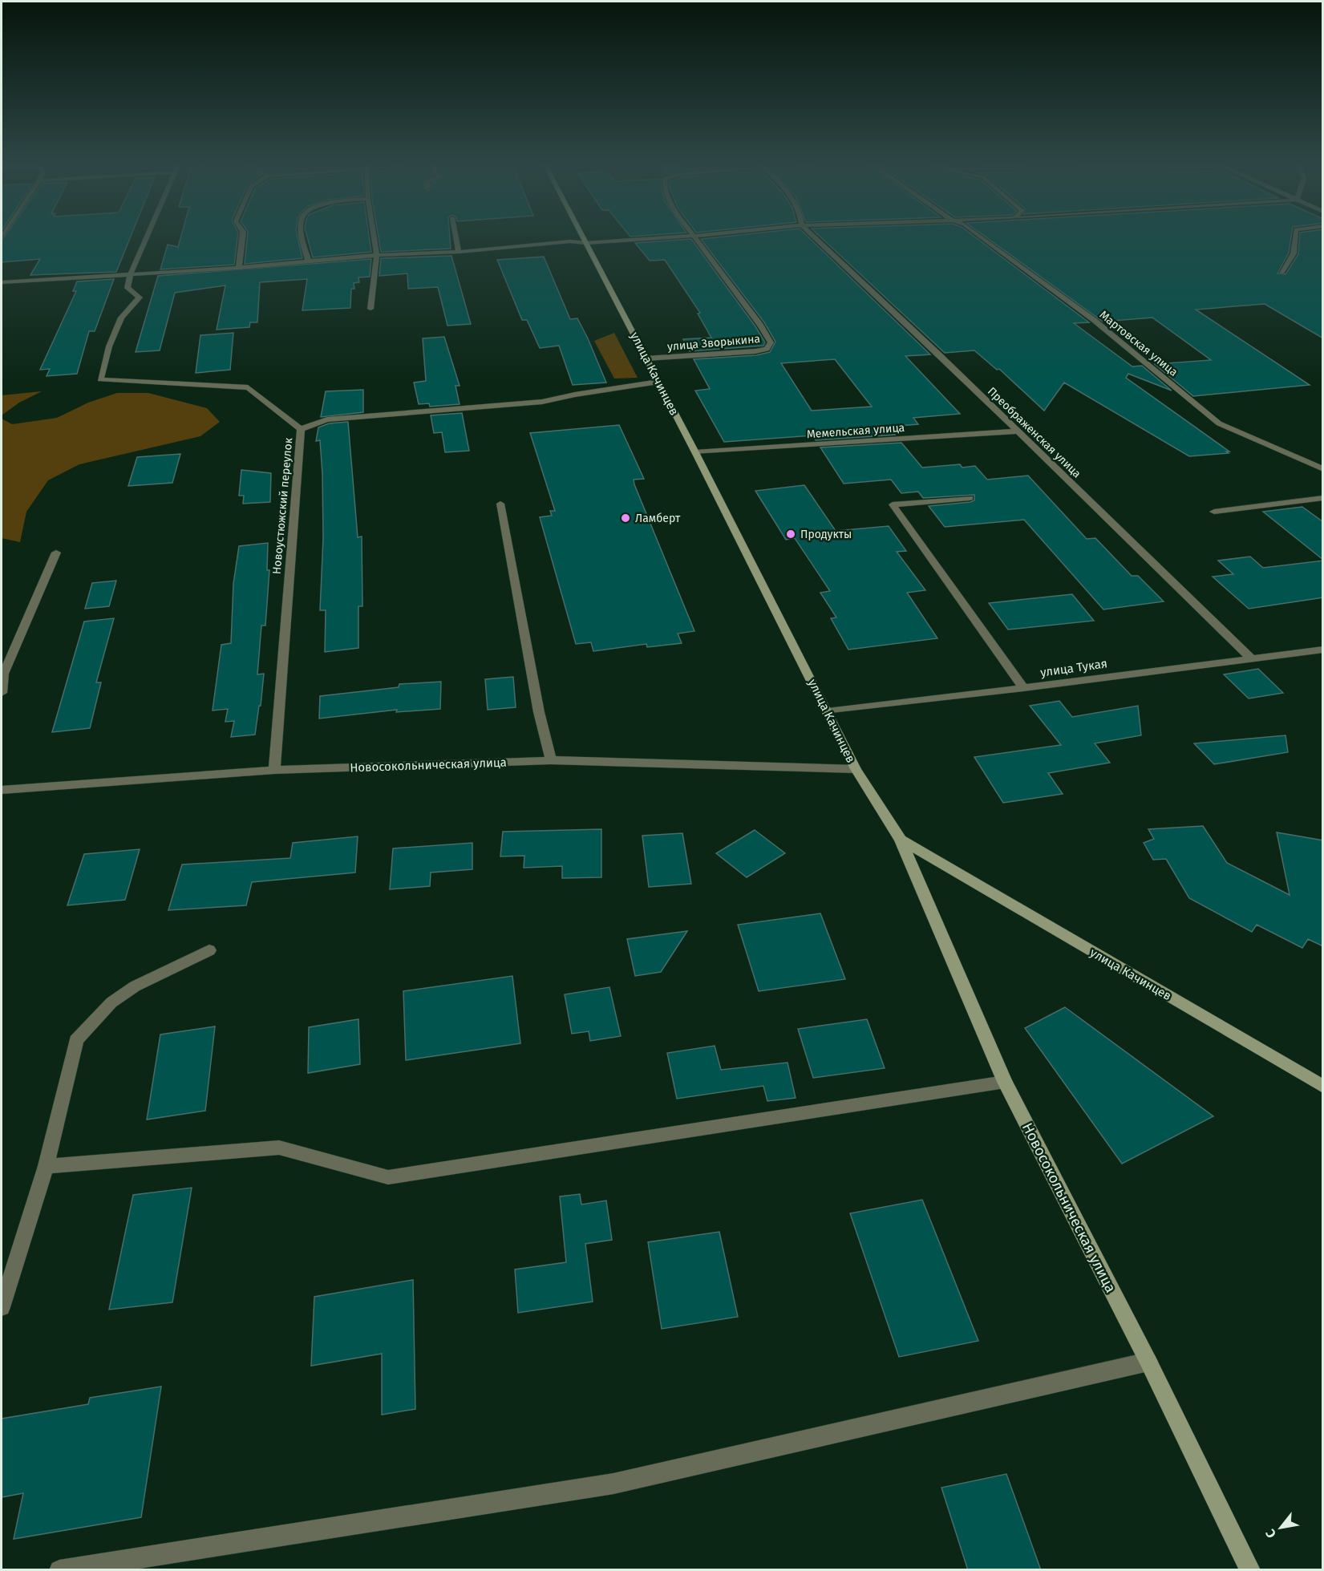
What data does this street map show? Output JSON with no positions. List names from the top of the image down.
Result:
{
  "streets": {
    "main road": ["улица Качинцев", "Новосокольническая улица"],
    "street": [
      "улица Зворыкина",
      "Мартовская улица",
      "Мемельская улица",
      "Преображенская улица",
      "Новоустюжский переулок",
      "улица Тукая"
    ]
  },
  "crossings": [
    ["улица Зворыкина", "улица Качинцев"],
    ["улица Качинцев", "Мемельская улица"],
    ["улица Качинцев", "улица Тукая"],
    ["улица Качинцев", "Новосокольническая улица"],
    ["Мемельская улица", "Преображенская улица"],
    ["Преображенская улица", "улица Тукая"],
    ["Новоустюжский переулок", "Новосокольническая улица"]
  ],
  "places": ["Ламберт", "Продукты"],
  "north": "bottom left"
}
